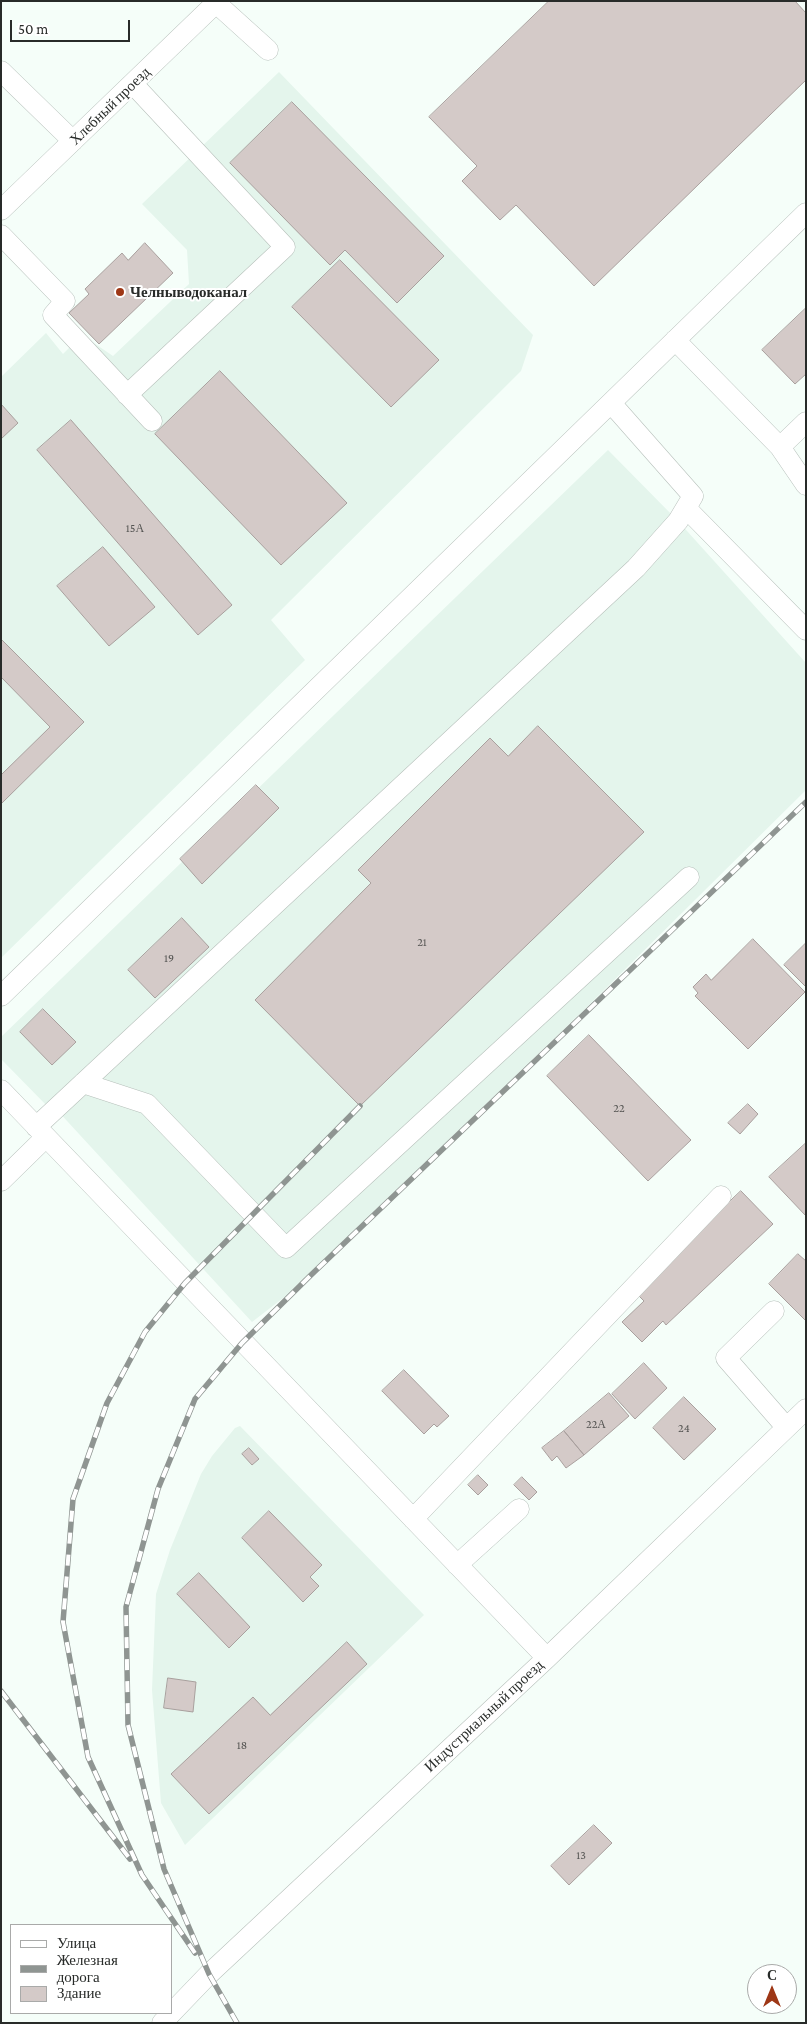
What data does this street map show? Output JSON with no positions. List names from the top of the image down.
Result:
{
  "streets": {
    "street": ["Хлебный проезд", "Индустриальный проезд"]
  },
  "places": ["Челныводоканал"],
  "house_numbers": [
    "15А",
    "21",
    "19",
    "22",
    "22А",
    "24",
    "18",
    "13"
  ],
  "legend": ["Улица", "Железная дорога", "Здание"],
  "scale_bar": "50 m",
  "north": "top"
}
